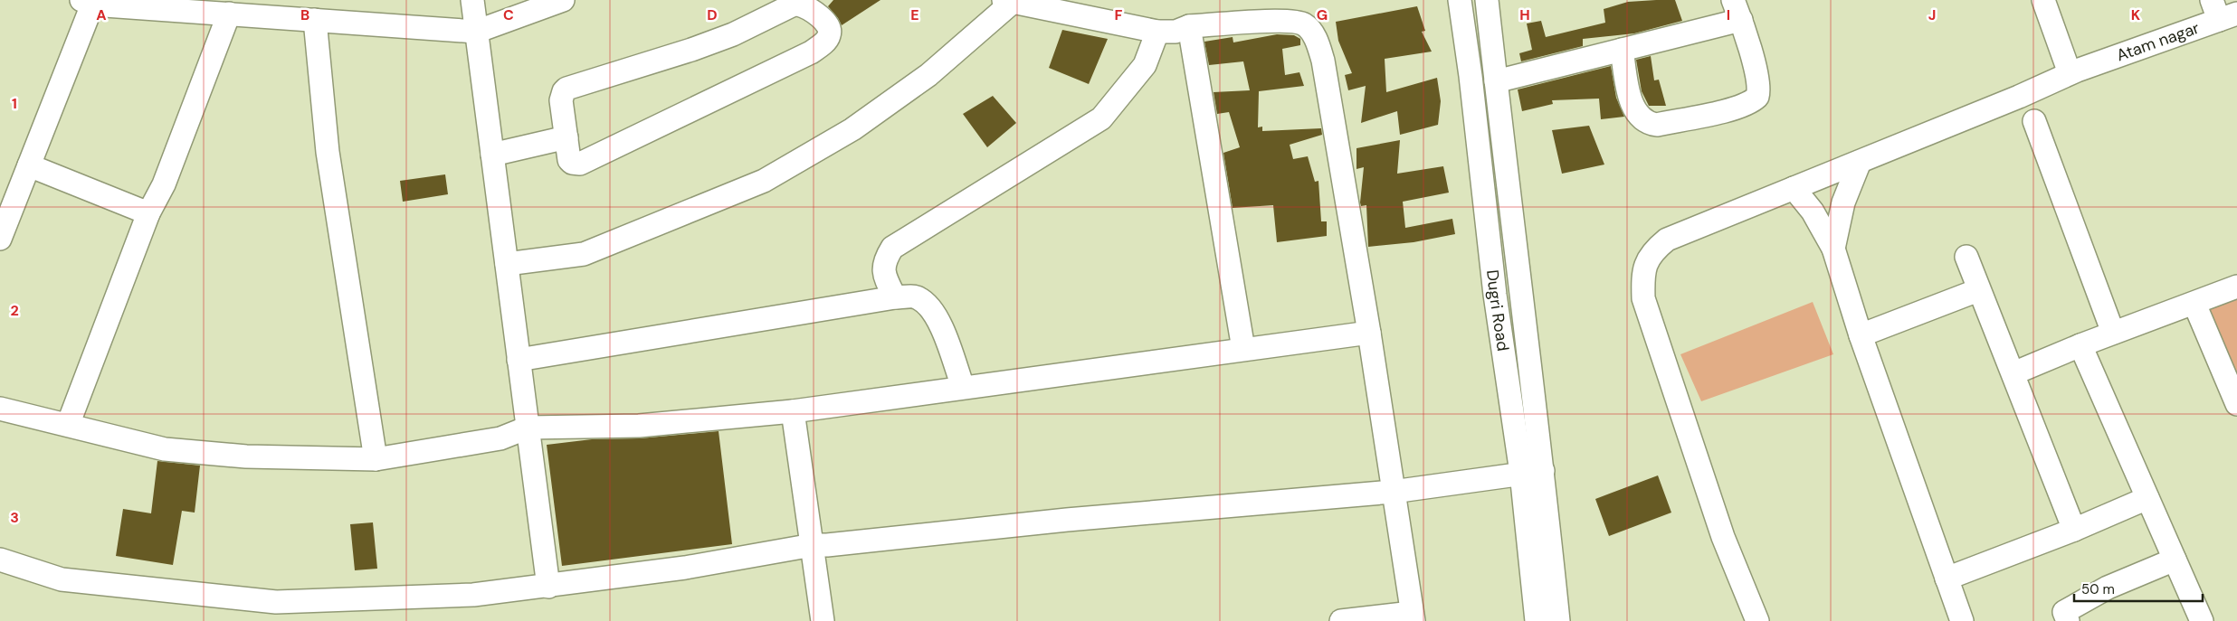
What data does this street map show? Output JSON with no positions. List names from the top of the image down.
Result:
{
  "streets": {
    "street": ["Atam nagar", "Dugri Road"]
  },
  "scale_bar": "50 m",
  "grid": {
    "columns": [
      "A",
      "B",
      "C",
      "D",
      "E",
      "F",
      "G",
      "H",
      "I",
      "J",
      "K"
    ],
    "rows": ["1", "2", "3"]
  }
}
